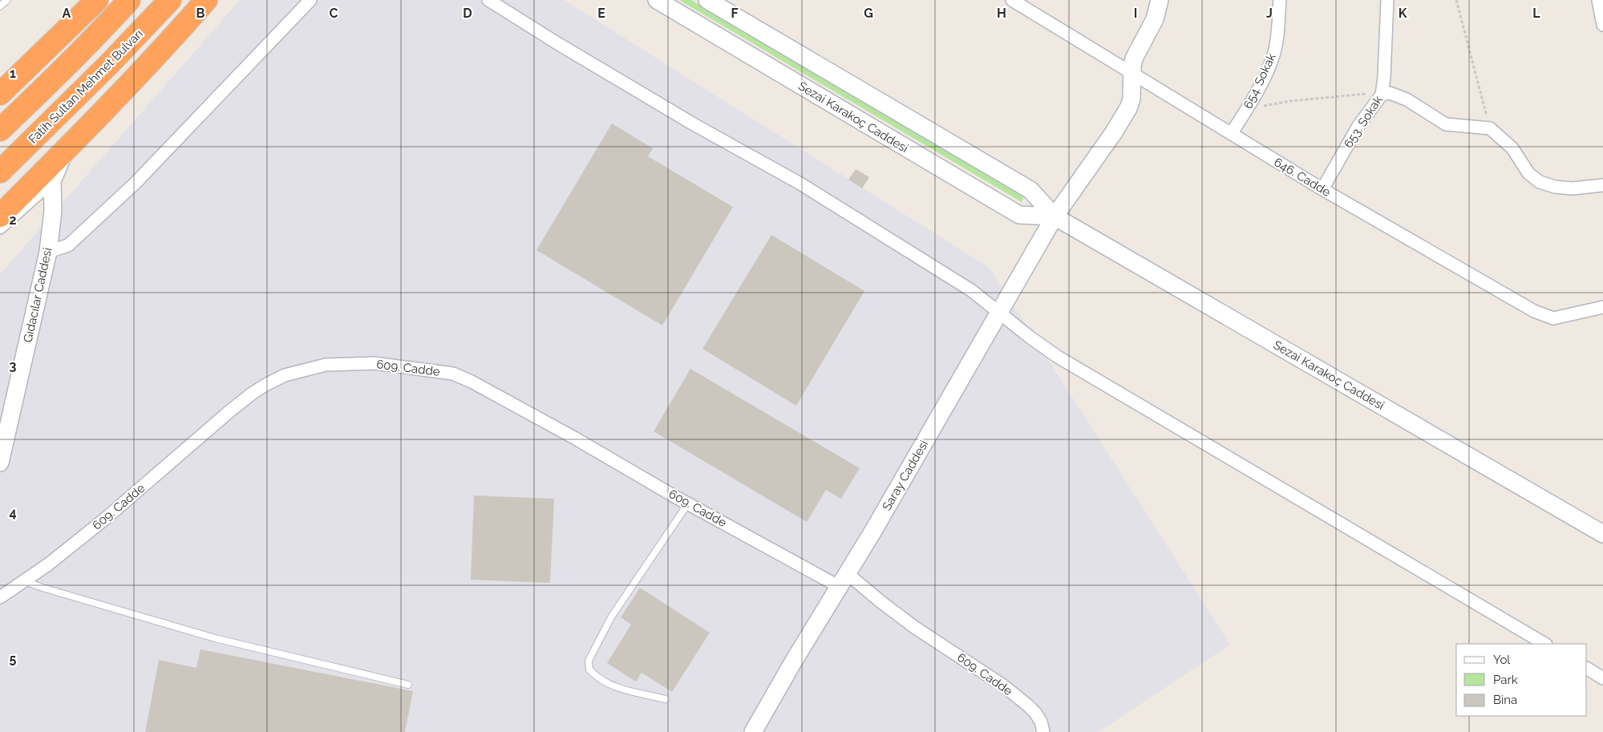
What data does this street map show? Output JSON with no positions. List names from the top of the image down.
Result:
{
  "streets": {
    "highway": ["Fatih Sultan Mehmet Bulvarı"],
    "street": [
      "654. Sokak",
      "Sezai Karakoç Caddesi",
      "653. Sokak",
      "646. Cadde",
      "Gıdacılar Caddesi",
      "609. Cadde",
      "Saray Caddesi"
    ]
  },
  "crossings": [
    ["654. Sokak", "646. Cadde"],
    ["Sezai Karakoç Caddesi", "Saray Caddesi"],
    ["653. Sokak", "646. Cadde"],
    ["646. Cadde", "Saray Caddesi"],
    ["609. Cadde", "Saray Caddesi"]
  ],
  "legend": ["Yol", "Park", "Bina"],
  "grid": {
    "columns": [
      "A",
      "B",
      "C",
      "D",
      "E",
      "F",
      "G",
      "H",
      "I",
      "J",
      "K",
      "L"
    ],
    "rows": [
      "1",
      "2",
      "3",
      "4",
      "5"
    ]
  }
}
